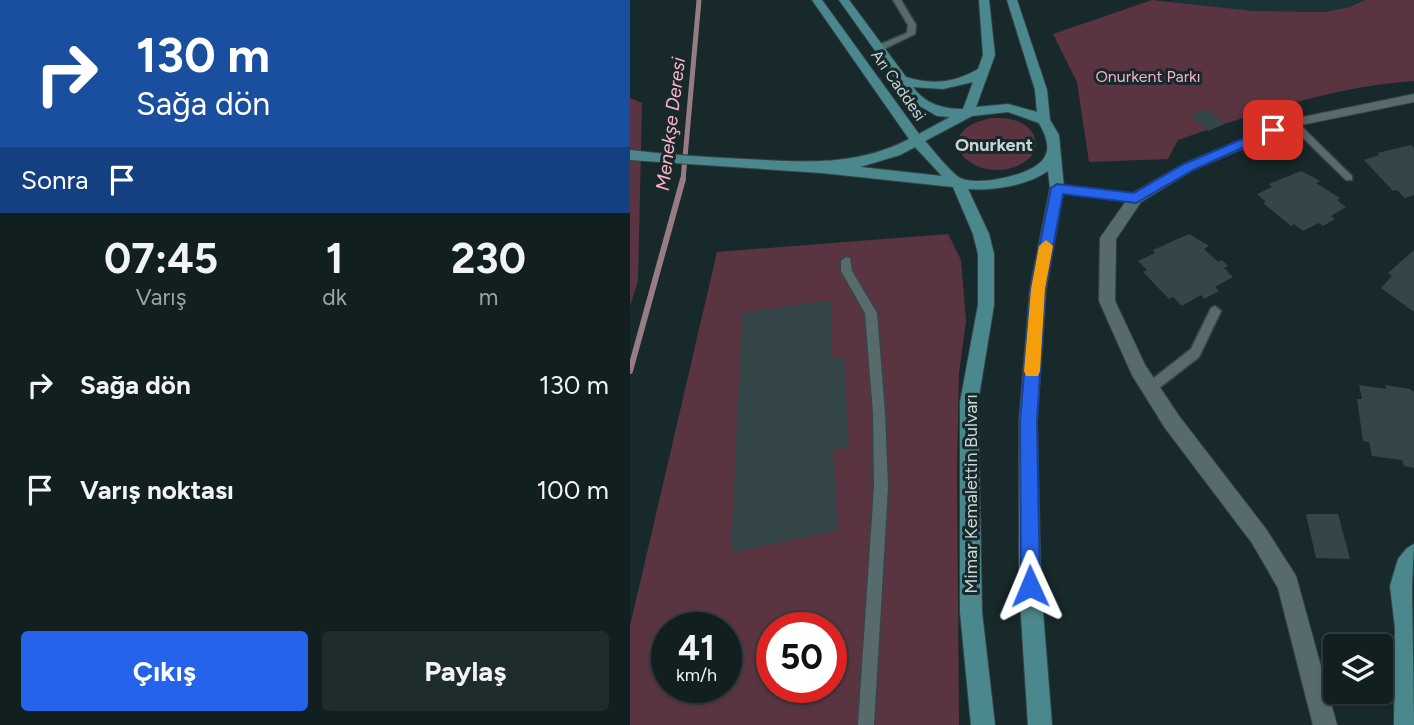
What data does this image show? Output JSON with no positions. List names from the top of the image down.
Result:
{
  "streets": {
    "main road": ["Arı Caddesi", "Mimar Kemalettin Bulvarı"]
  },
  "crossings": [
    ["Arı Caddesi", "Mimar Kemalettin Bulvarı"]
  ],
  "districts": ["Onurkent"],
  "water": ["Menekşe Deresi"],
  "parks": ["Onurkent Parkı"],
  "page": {
    "turn": ["130 m", "Sağa dön"],
    "then": "Sonra",
    "eta": [
      "07:45",
      "Varış",
      "1",
      "dk",
      "230",
      "m"
    ],
    "list": [
      {
        "name": "Sağa dön",
        "value": "130 m"
      },
      {
        "name": "Varış noktası",
        "value": "100 m"
      }
    ],
    "speed": "41 km/h",
    "limit": "50",
    "buttons": ["Çıkış", "Paylaş"]
  }
}
